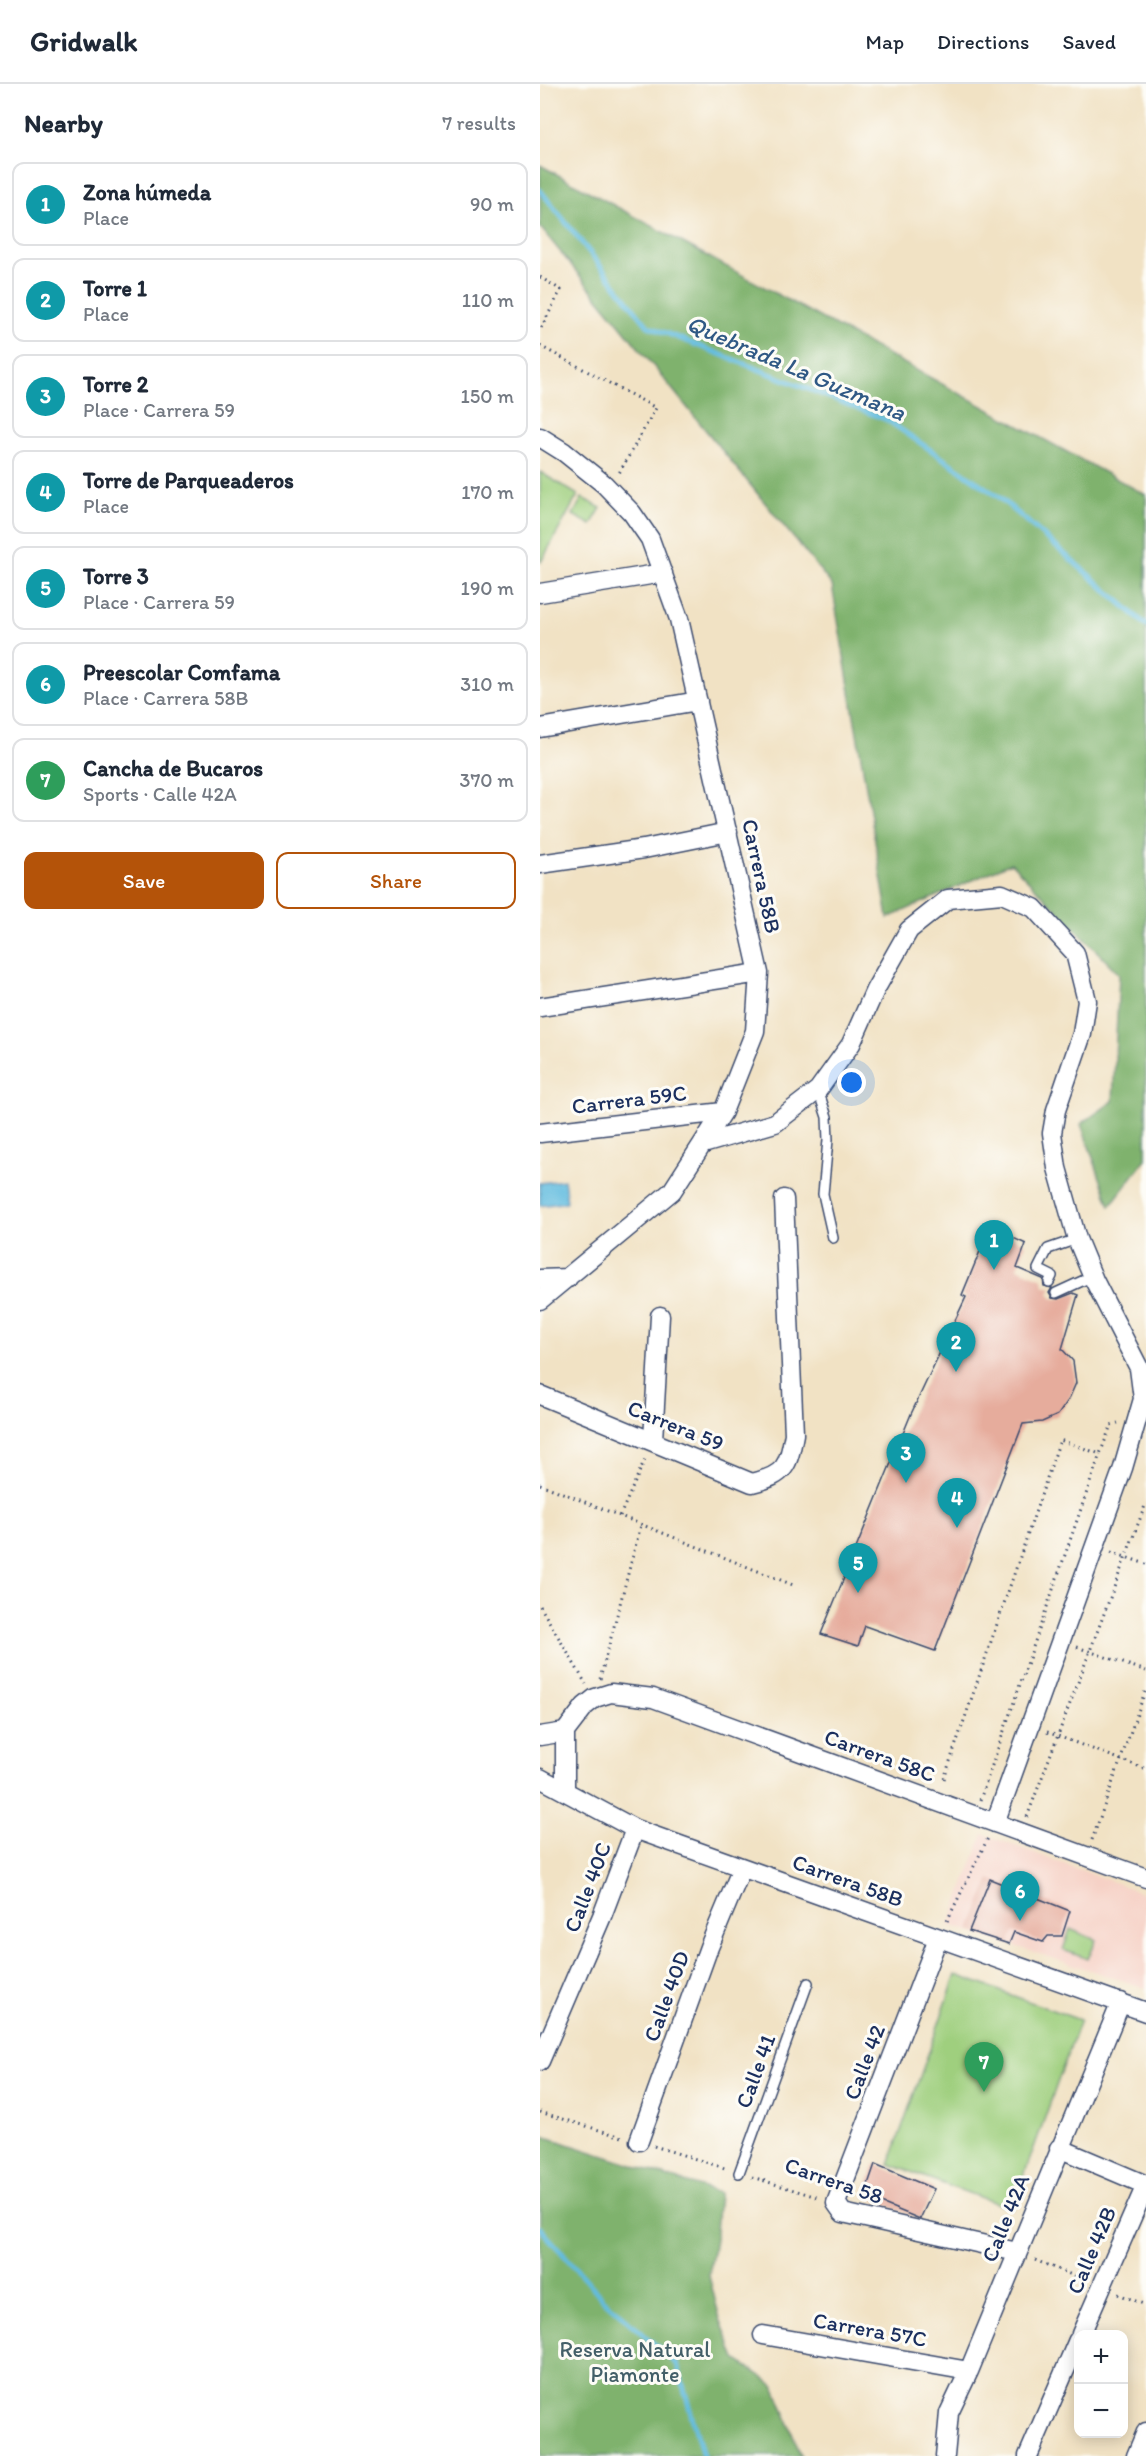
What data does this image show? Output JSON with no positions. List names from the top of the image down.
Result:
{
  "streets": {
    "street": [
      "Carrera 58B",
      "Carrera 59C",
      "Carrera 59",
      "Carrera 58C",
      "Calle 40C",
      "Calle 40D",
      "Calle 42",
      "Carrera 58",
      "Calle 42A",
      "Calle 42B",
      "Carrera 57C"
    ],
    "lane": ["Calle 41"]
  },
  "crossings": [
    ["Carrera 58B", "Carrera 59C"],
    ["Carrera 58B", "Calle 40C"],
    ["Carrera 58B", "Calle 40D"],
    ["Carrera 58B", "Calle 42"],
    ["Carrera 58B", "Calle 42A"],
    ["Calle 40D", "Carrera 58"],
    ["Calle 42", "Carrera 58"],
    ["Calle 41", "Carrera 58"],
    ["Carrera 58", "Calle 42A"],
    ["Calle 42A", "Carrera 57C"]
  ],
  "water": ["Quebrada La Guzmana"],
  "parks": ["Reserva Natural Piamonte"],
  "page": {
    "header": "Gridwalk",
    "nav": ["Map", "Directions", "Saved"],
    "heading": ["Nearby", "7 results"],
    "list": [
      {
        "mark": "1",
        "name": "Zona húmeda",
        "note": "Place",
        "value": "90 m"
      },
      {
        "mark": "2",
        "name": "Torre 1",
        "note": "Place",
        "value": "110 m"
      },
      {
        "mark": "3",
        "name": "Torre 2",
        "note": "Place · Carrera 59",
        "value": "150 m"
      },
      {
        "mark": "4",
        "name": "Torre de Parqueaderos",
        "note": "Place",
        "value": "170 m"
      },
      {
        "mark": "5",
        "name": "Torre 3",
        "note": "Place · Carrera 59",
        "value": "190 m"
      },
      {
        "mark": "6",
        "name": "Preescolar Comfama",
        "note": "Place · Carrera 58B",
        "value": "310 m"
      },
      {
        "mark": "7",
        "name": "Cancha de Bucaros",
        "note": "Sports · Calle 42A",
        "value": "370 m"
      }
    ],
    "buttons": ["Save", "Share"],
    "pins": [
      "1",
      "2",
      "3",
      "4",
      "5",
      "6",
      "7"
    ],
    "map_buttons": ["+", "−"]
  }
}
